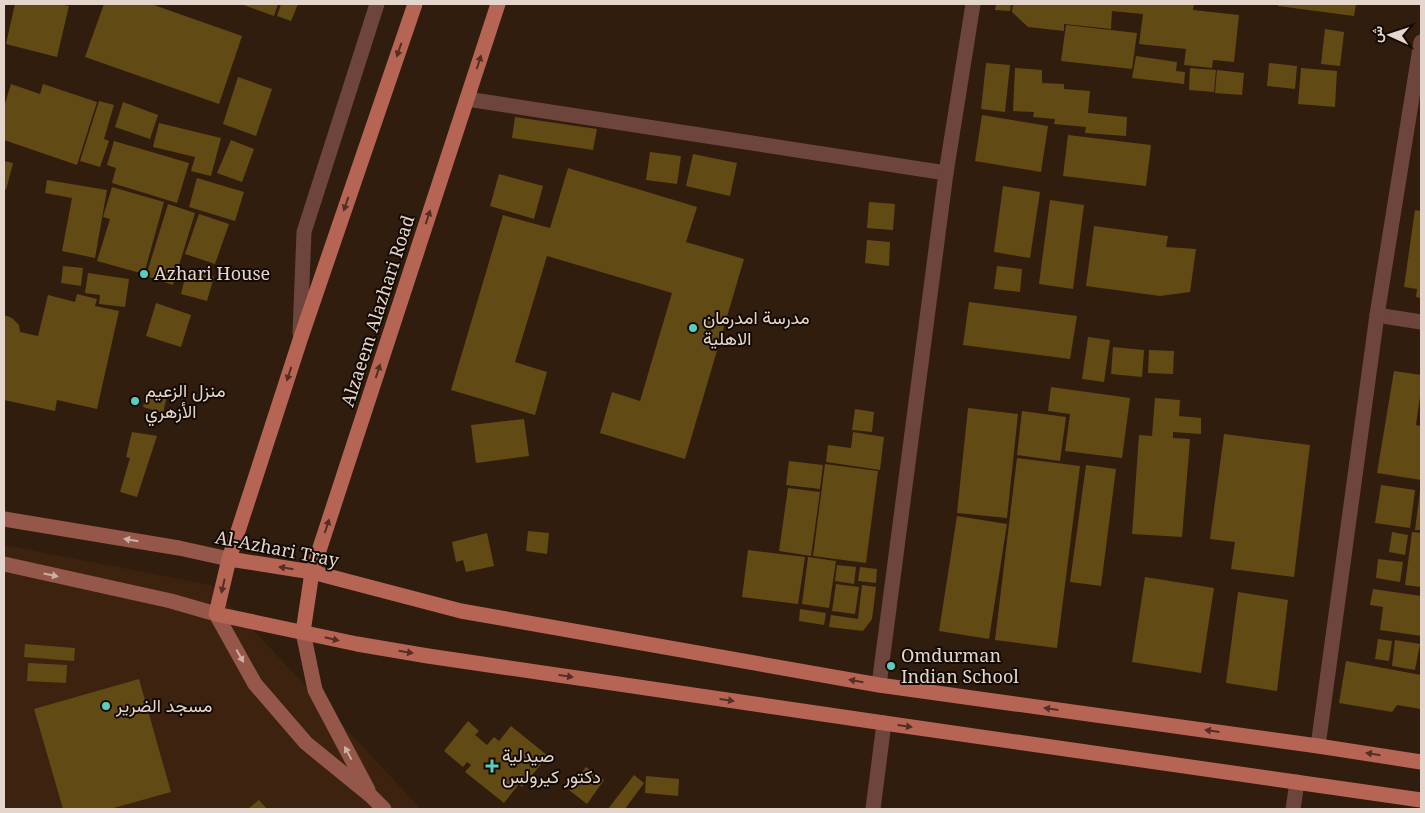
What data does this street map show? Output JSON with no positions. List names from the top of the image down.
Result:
{
  "streets": {
    "main road": ["Alzaeem Alazhari Road", "Al-Azhari Tray"]
  },
  "crossings": [
    ["Alzaeem Alazhari Road", "Al-Azhari Tray"]
  ],
  "places": {
    "other": [
      "Azhari House",
      "مدرسة امدرمان الاهلية",
      "منزل الزعيم الأزهري",
      "Omdurman Indian School",
      "مسجد الضرير"
    ],
    "health": ["صيدلية دكتور كيرولس"]
  },
  "north": "left"
}
